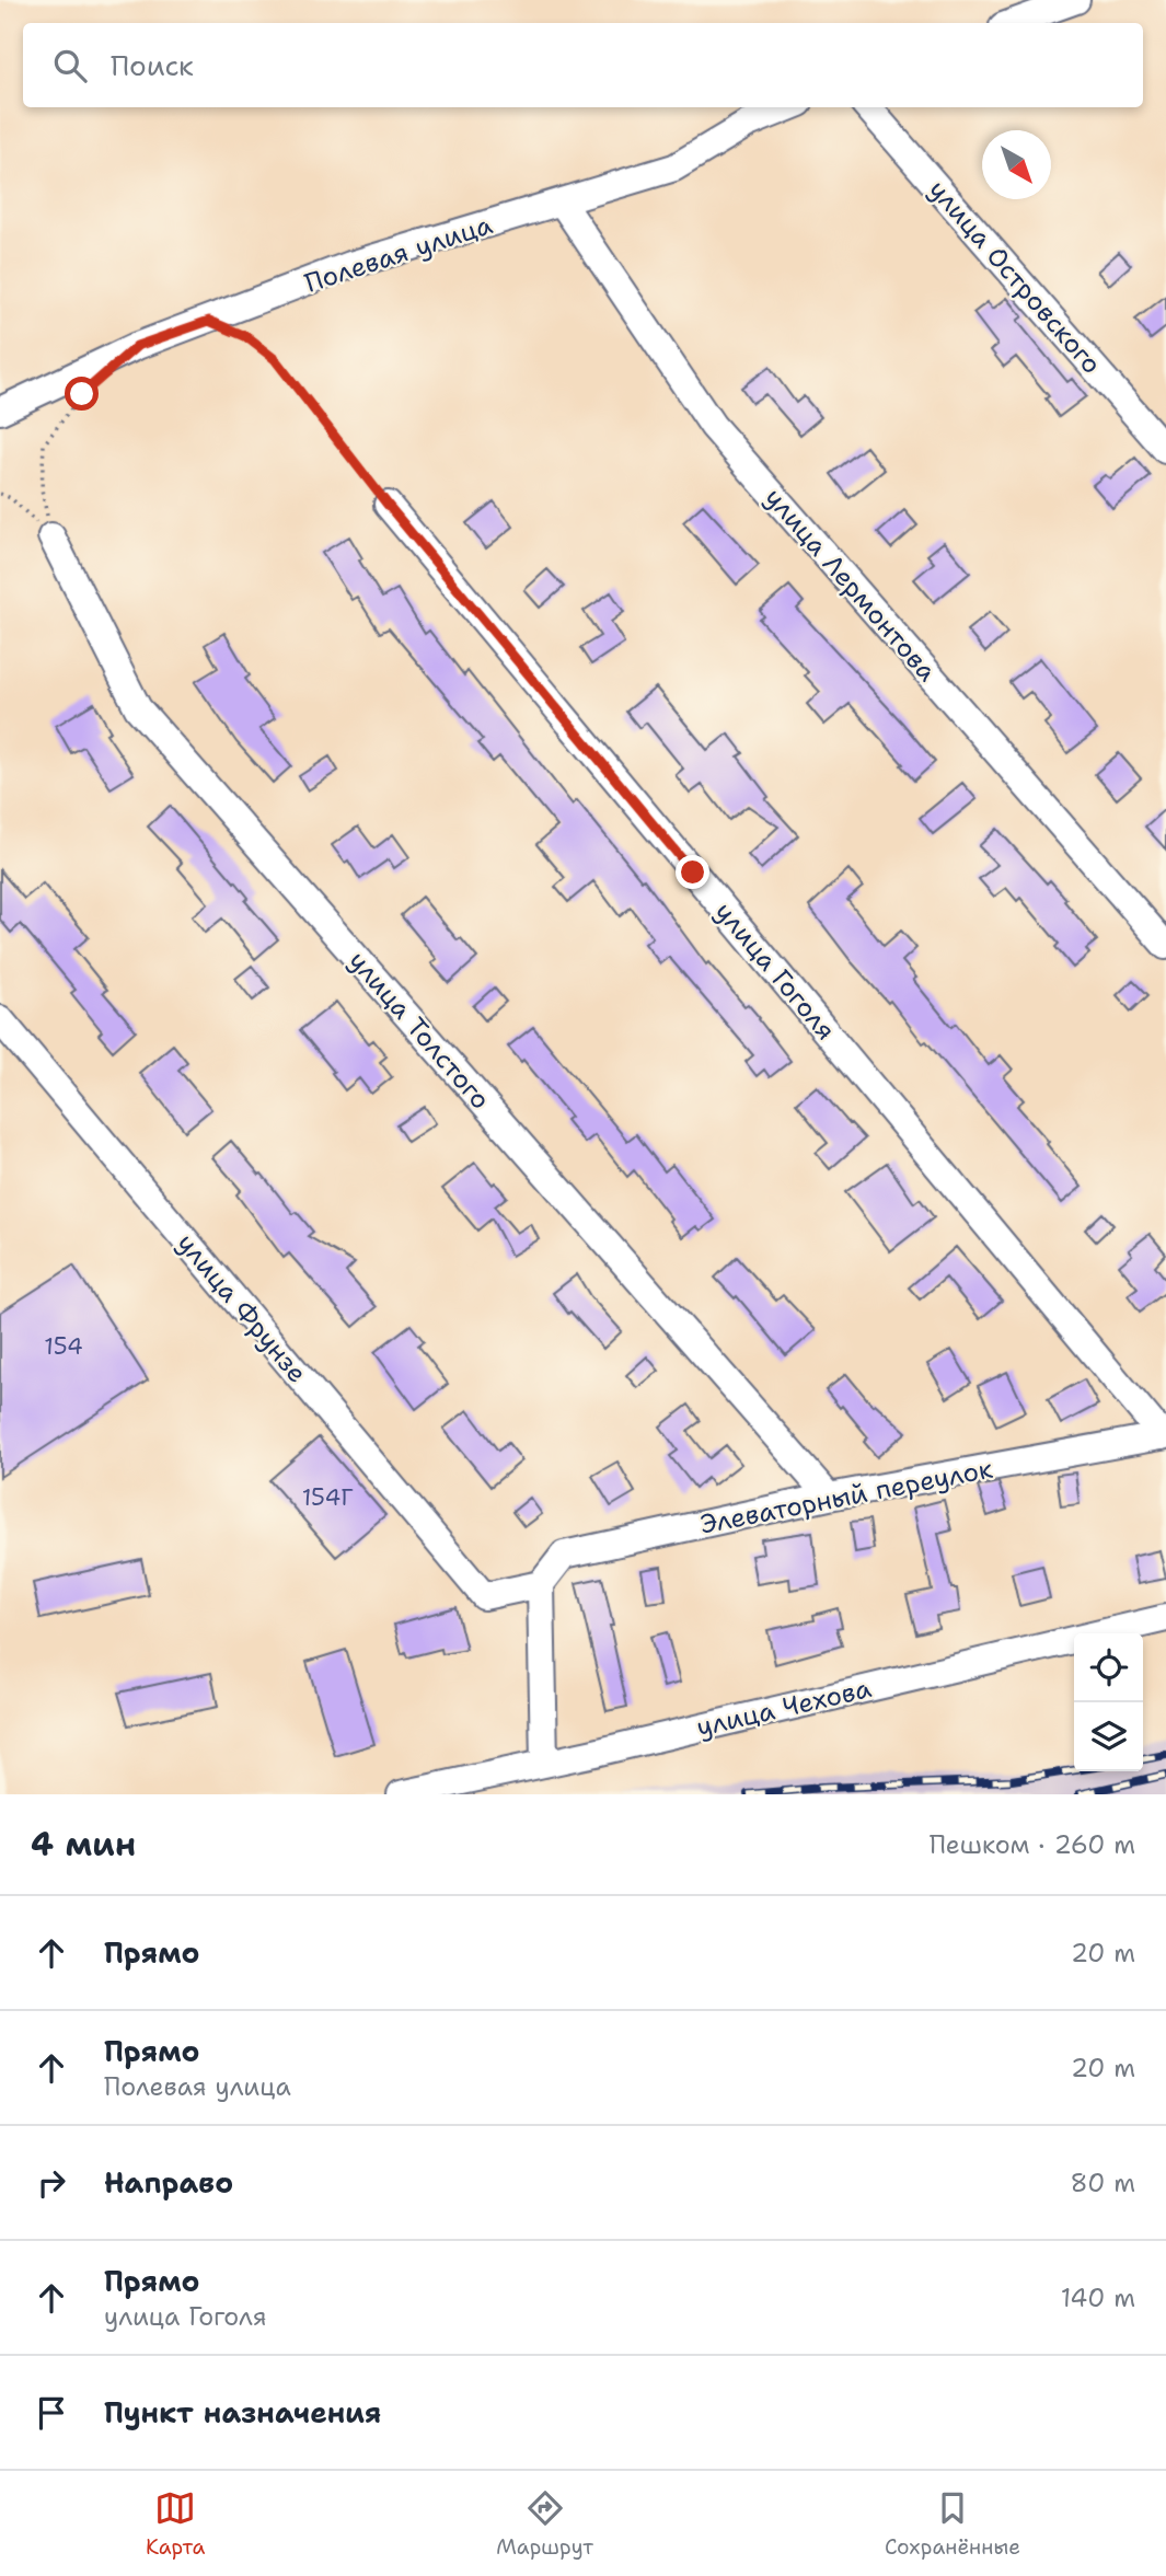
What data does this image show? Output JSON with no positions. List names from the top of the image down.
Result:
{
  "streets": {
    "street": [
      "Полевая улица",
      "улица Островского",
      "улица Лермонтова",
      "улица Гоголя",
      "улица Толстого",
      "улица Фрунзе",
      "Элеваторный переулок",
      "улица Чехова"
    ]
  },
  "crossings": [
    ["Полевая улица", "улица Лермонтова"],
    ["улица Гоголя", "Элеваторный переулок"],
    ["улица Толстого", "Элеваторный переулок"],
    ["улица Фрунзе", "Элеваторный переулок"]
  ],
  "house_numbers": ["154", "154Г"],
  "north": "bottom right",
  "page": {
    "search": "Поиск",
    "heading": ["4 мин", "Пешком · 260 m"],
    "list": [
      ["Прямо", "20 m"],
      ["Прямо", "Полевая улица", "20 m"],
      ["Направо", "80 m"],
      ["Прямо", "улица Гоголя", "140 m"],
      "Пункт назначения"
    ],
    "nav": ["Карта", "Маршрут", "Сохранённые"]
  }
}
